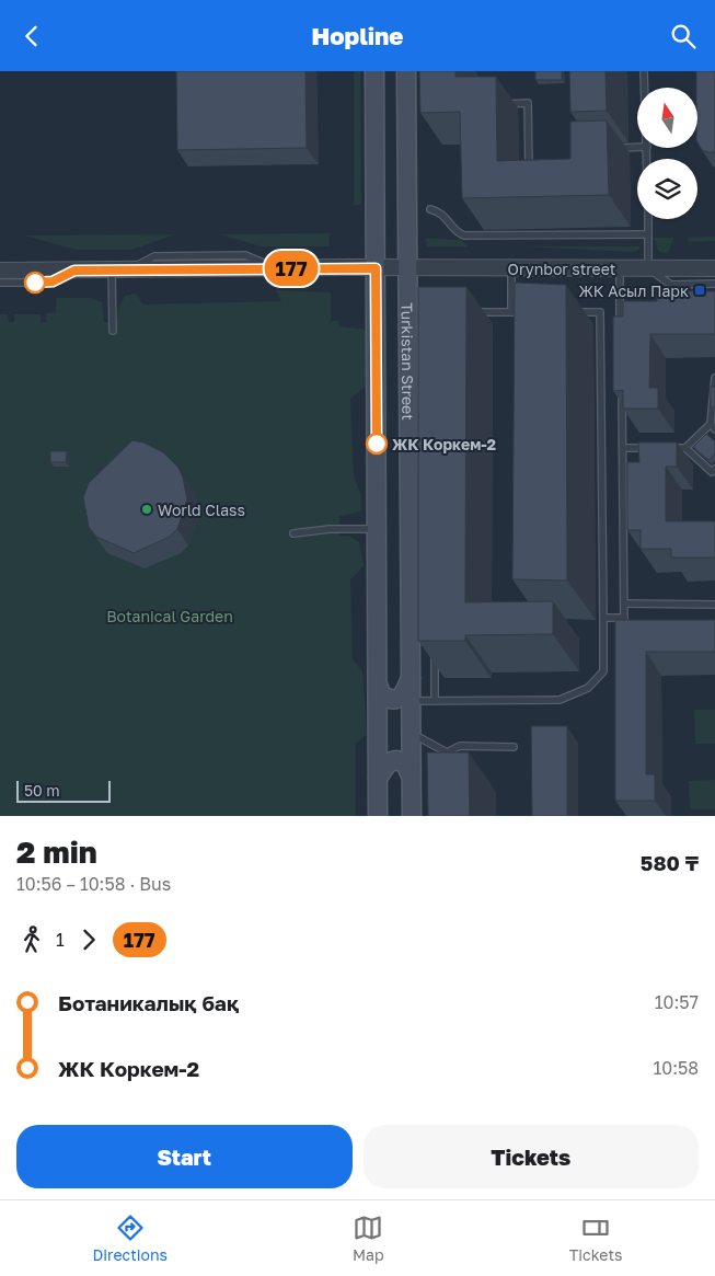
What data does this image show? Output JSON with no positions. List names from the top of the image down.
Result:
{
  "streets": {
    "main road": ["Turkistan Street"],
    "street": ["Orynbor street"]
  },
  "crossings": [
    ["Orynbor street", "Turkistan Street"]
  ],
  "parks": ["Botanical Garden"],
  "places": {
    "transit": ["ЖК Асыл Парк"],
    "other": ["ЖК Коркем-2", "World Class"]
  },
  "lines": ["bus line 177"],
  "scale_bar": "50 m",
  "north": "top",
  "page": {
    "header": "Hopline",
    "on_map": "177",
    "scale": "50 m",
    "heading": ["2 min", "10:56 – 10:58 · Bus", "580 ₸"],
    "legs": ["1", "177"],
    "list": [
      {
        "name": "Ботаникалық бақ",
        "value": "10:57"
      },
      {
        "name": "ЖК Коркем-2",
        "value": "10:58"
      }
    ],
    "buttons": ["Start", "Tickets"],
    "tabs": ["Directions", "Map", "Tickets"]
  }
}
